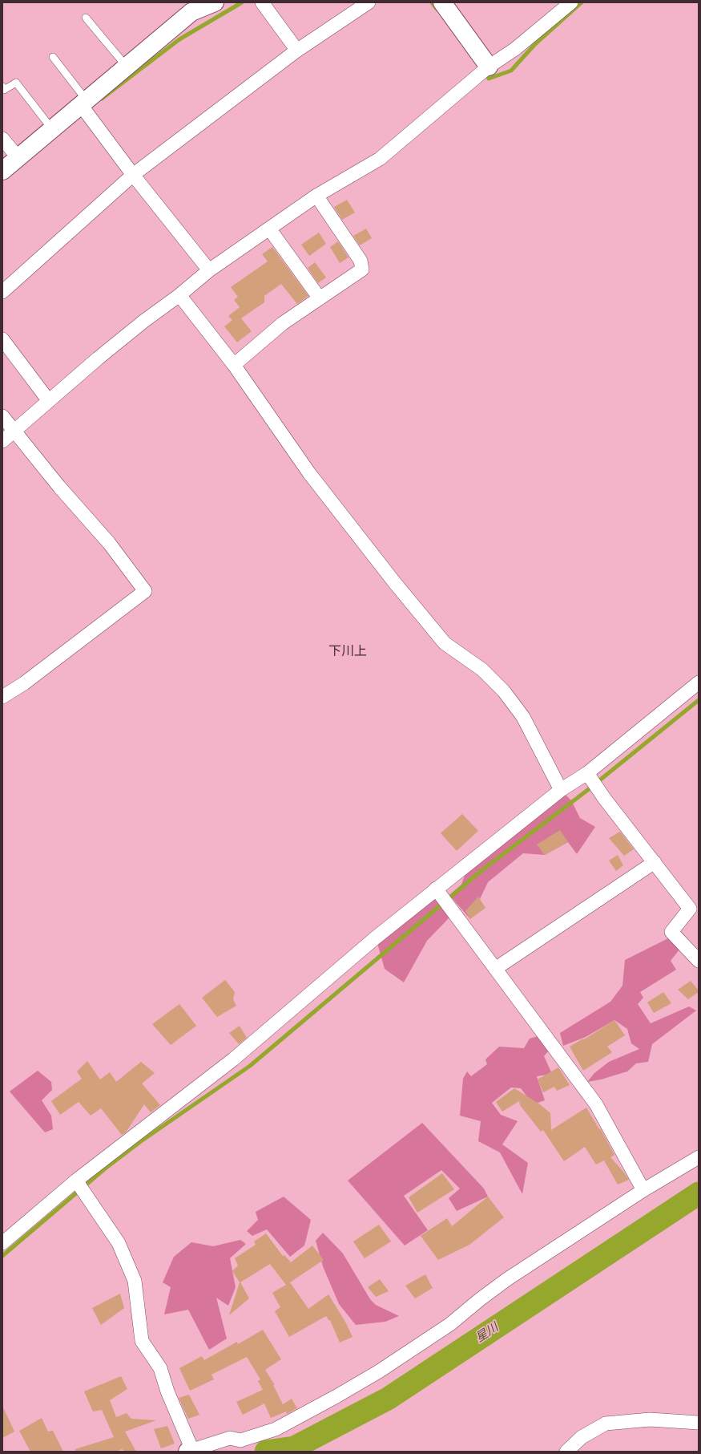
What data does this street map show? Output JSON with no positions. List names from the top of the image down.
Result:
{
  "districts": ["下川上"],
  "water": ["星川"]
}
